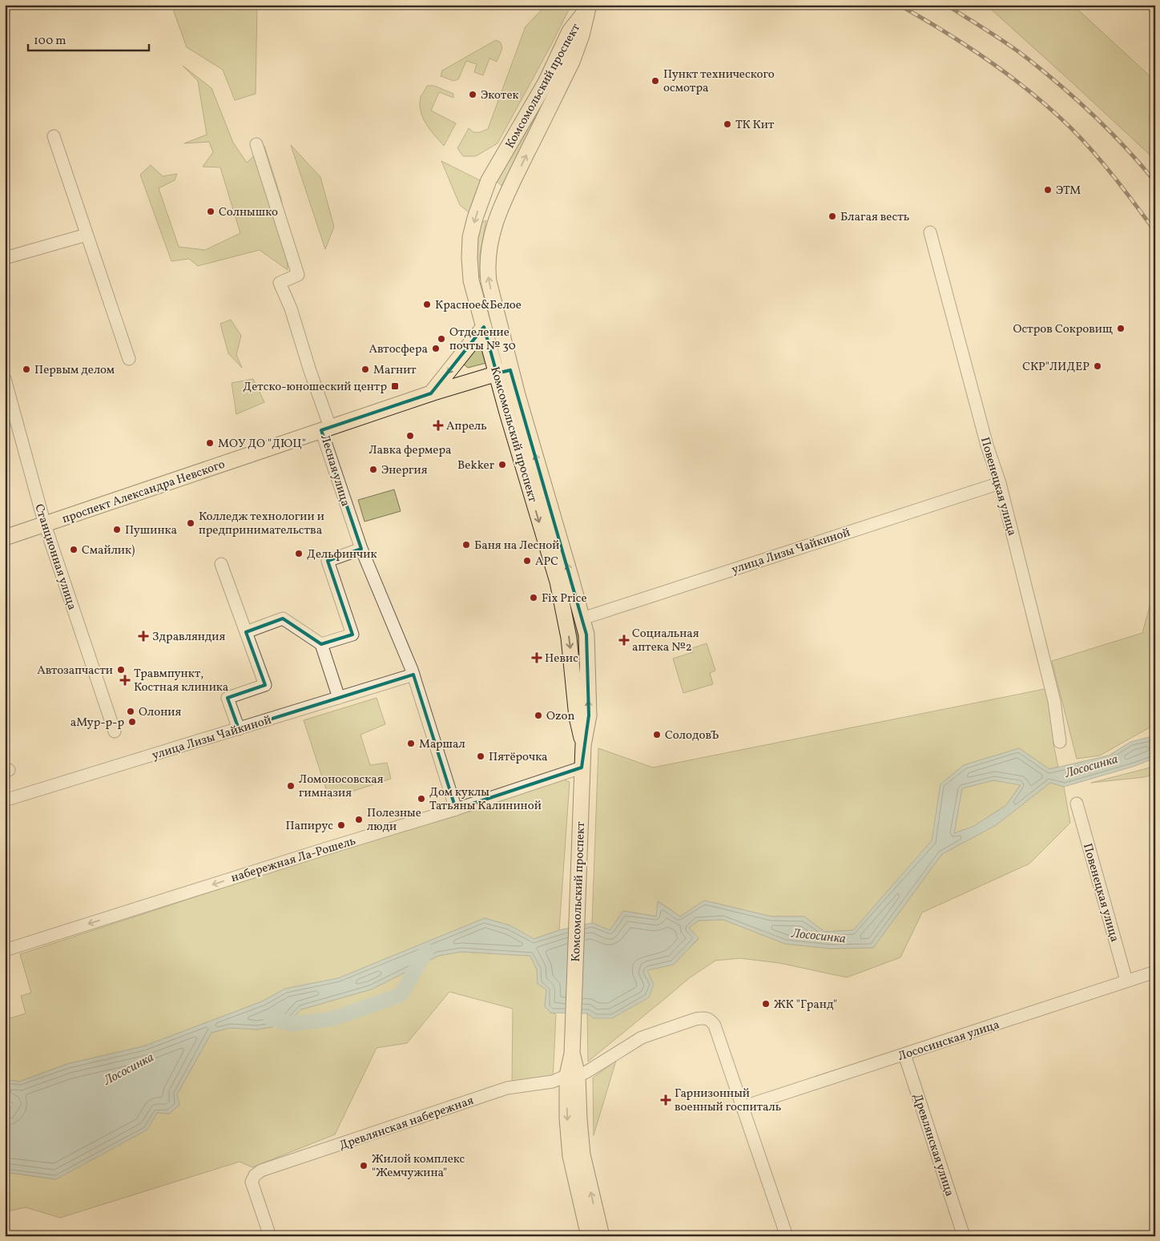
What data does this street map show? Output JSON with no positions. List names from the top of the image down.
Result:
{
  "streets": {
    "main road": ["Комсомольский проспект", "проспект Александра Невского"],
    "street": [
      "Лесная улица",
      "Повенецкая улица",
      "улица Лизы Чайкиной",
      "Станционная улица",
      "набережная Ла-Рошель",
      "Лососинская улица",
      "Древлянская набережная",
      "Древлянская улица"
    ]
  },
  "crossings": [
    ["Комсомольский проспект", "проспект Александра Невского"],
    ["Комсомольский проспект", "улица Лизы Чайкиной"],
    ["Комсомольский проспект", "набережная Ла-Рошель"],
    ["Комсомольский проспект", "Древлянская набережная"],
    ["Лесная улица", "проспект Александра Невского"],
    ["Лесная улица", "улица Лизы Чайкиной"],
    ["Лесная улица", "набережная Ла-Рошель"],
    ["Повенецкая улица", "улица Лизы Чайкиной"],
    ["Повенецкая улица", "Лососинская улица"],
    ["проспект Александра Невского", "Станционная улица"],
    ["Лососинская улица", "Древлянская набережная"],
    ["Лососинская улица", "Древлянская улица"]
  ],
  "one_way": ["набережная Ла-Рошель"],
  "water": ["Лососинка"],
  "places": {
    "other": [
      "Пункт технического осмотра",
      "Экотек",
      "ТК Кит",
      "ЭТМ",
      "Солнышко",
      "Благая весть",
      "Красное&Белое",
      "Остров Сокровищ",
      "Отделение почты № 30",
      "Автосфера",
      "СКР\"ЛИДЕР",
      "Первым делом",
      "Магнит",
      "Лавка фермера",
      "МОУ ДО \"ДЮЦ\"",
      "Bekker",
      "Энергия",
      "Колледж технологии и предпринимательства",
      "Пушинка",
      "Баня на Лесной",
      "Смайлик)",
      "Дельфинчик",
      "АРС",
      "Fix Price",
      "Автозапчасти",
      "Олония",
      "Ozon",
      "аМур-р-р",
      "СолодовЪ",
      "Маршал",
      "Пятёрочка",
      "Ломоносовская гимназия",
      "Дом куклы Татьяны Калининой",
      "Полезные люди",
      "Папирус",
      "ЖК \"Гранд\"",
      "Жилой комплекс \"Жемчужина\""
    ],
    "transit": ["Детско-юношеский центр"],
    "health": [
      "Апрель",
      "Здравляндия",
      "Социальная аптека №2",
      "Невис",
      "Травмпункт, Костная клиника",
      "Гарнизонный военный госпиталь"
    ]
  },
  "scale_bar": "100 m"
}
